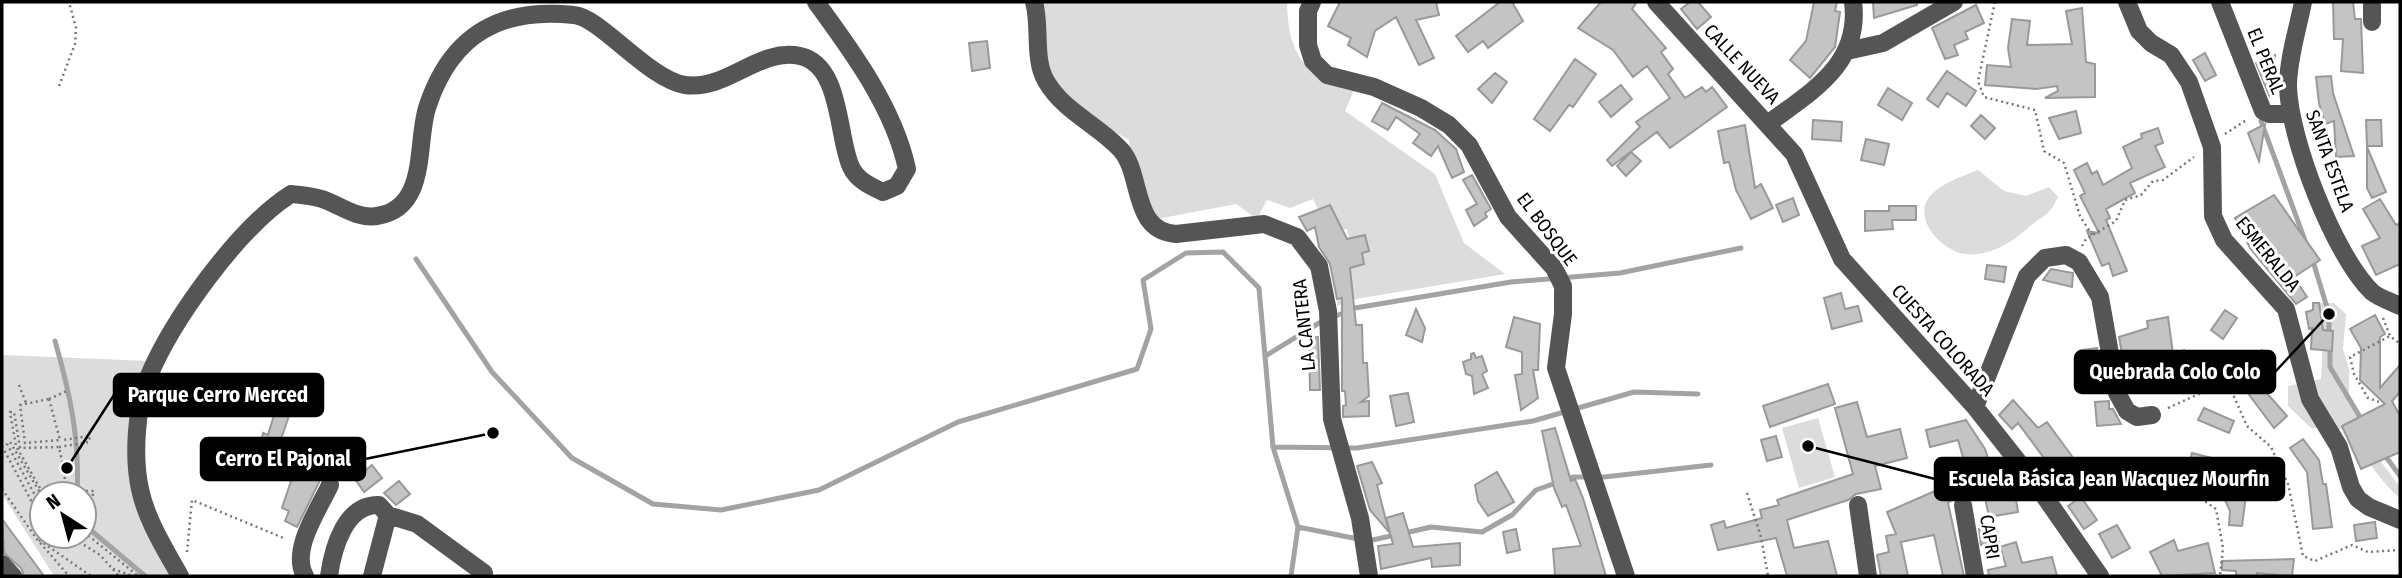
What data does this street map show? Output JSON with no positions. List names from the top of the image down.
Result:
{
  "streets": {
    "street": [
      "EL PERAL",
      "CALLE NUEVA",
      "SANTA ESTELA",
      "EL BOSQUE",
      "ESMERALDA",
      "LA CANTERA",
      "CUESTA COLORADA",
      "CAPRI"
    ]
  },
  "crossings": [
    ["EL PERAL", "SANTA ESTELA"],
    ["CALLE NUEVA", "CUESTA COLORADA"]
  ],
  "places": [
    "Quebrada Colo Colo",
    "Cerro El Pajonal",
    "Escuela Básica Jean Wacquez Mourfin",
    "Parque Cerro Merced"
  ],
  "north": "top left"
}
